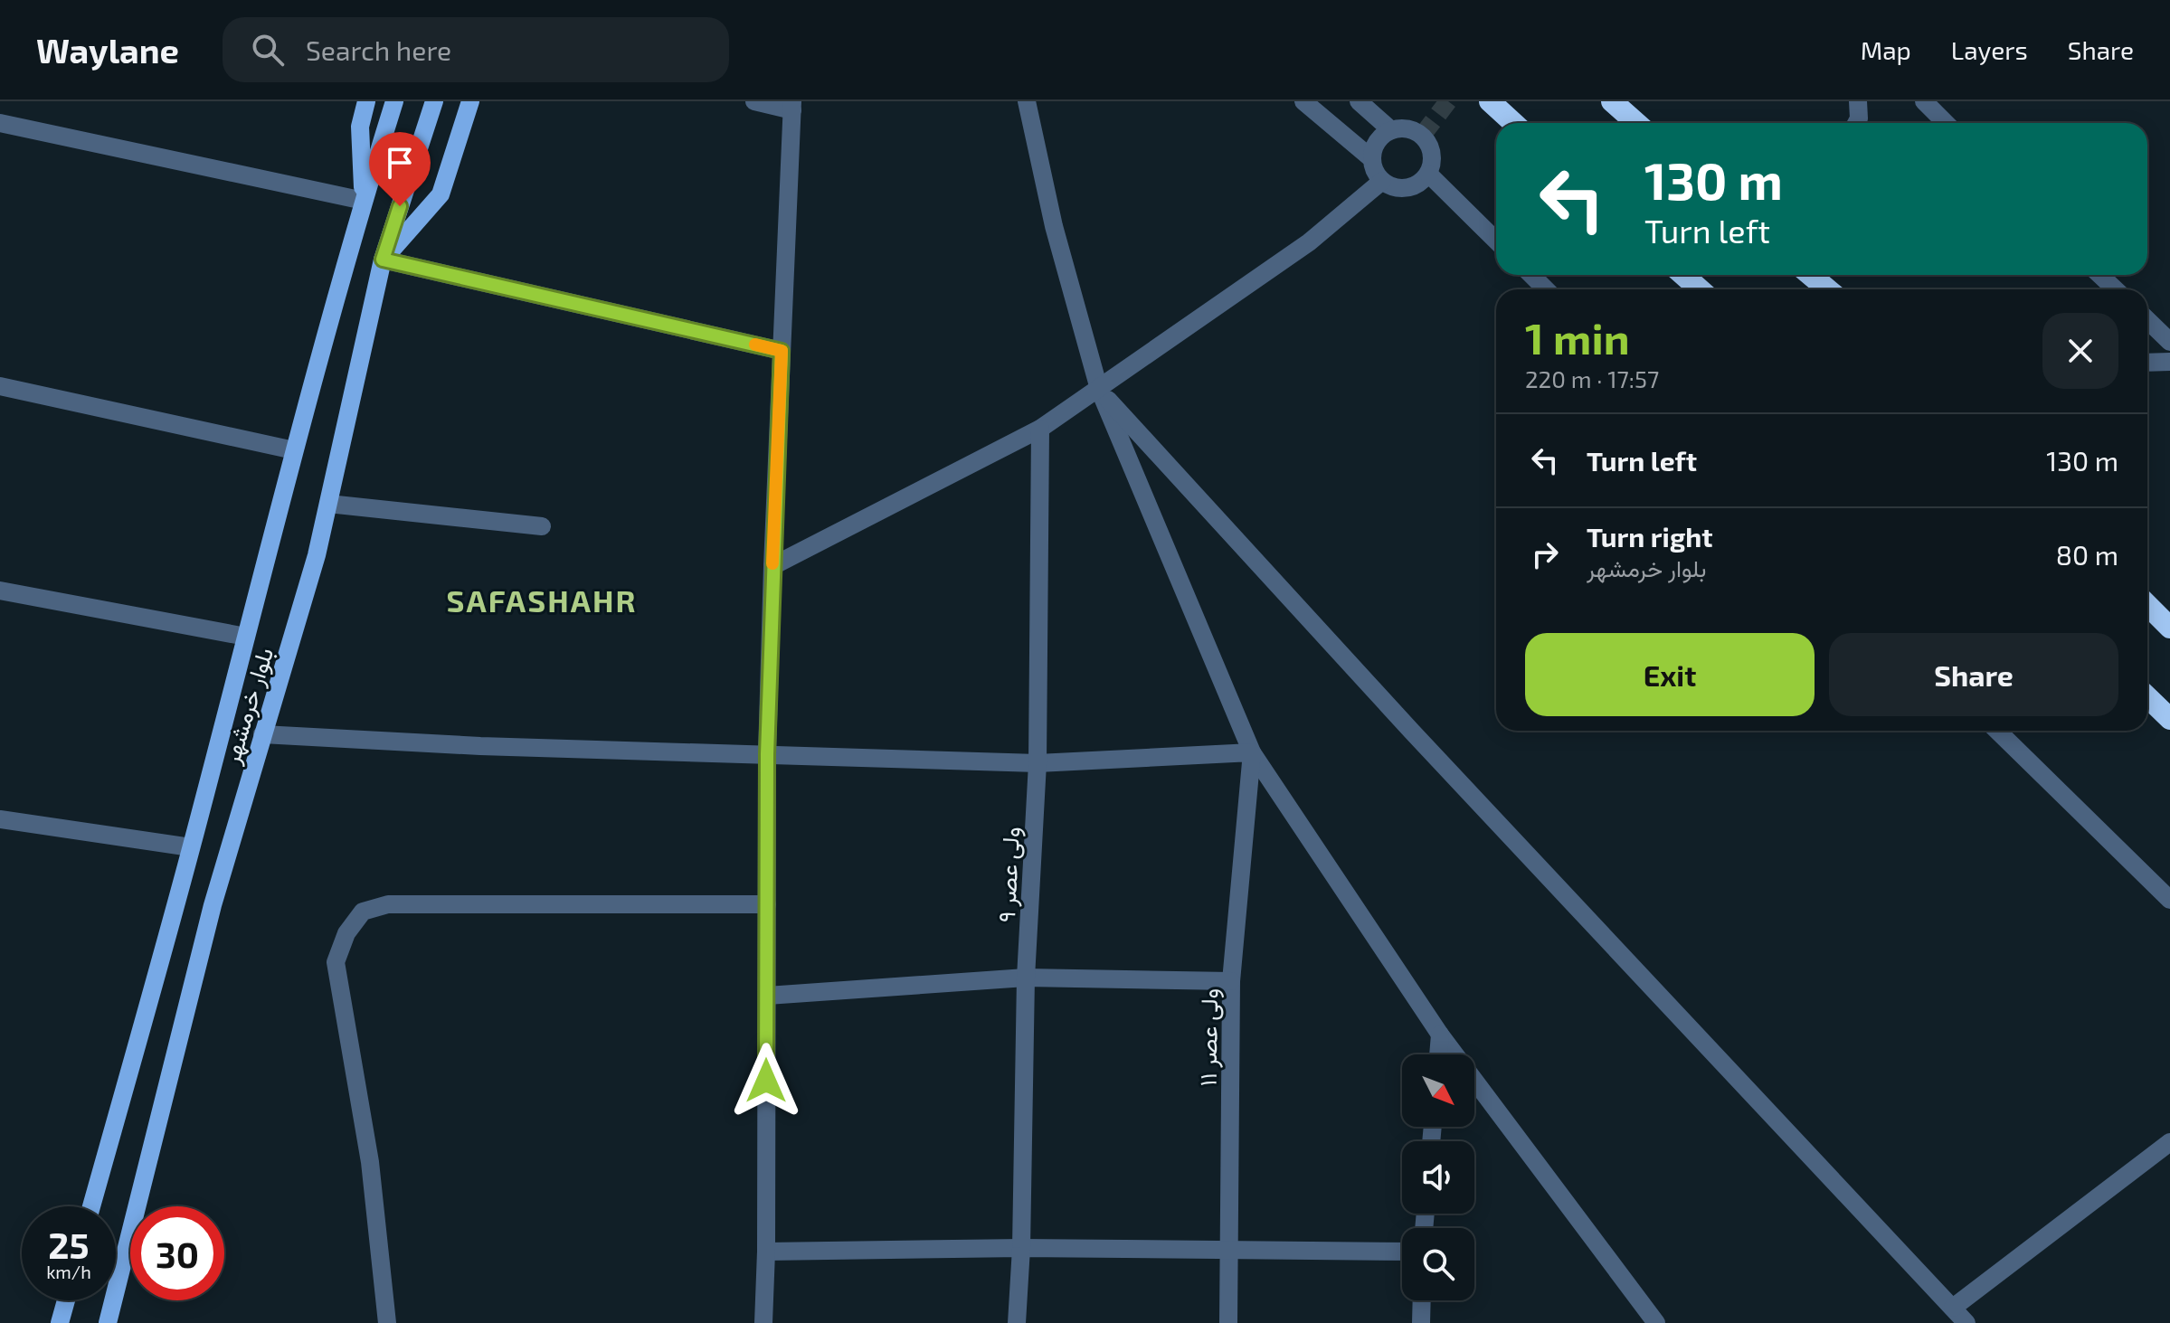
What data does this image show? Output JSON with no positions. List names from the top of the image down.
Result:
{
  "streets": {
    "main road": ["بلوار خرمشهر"],
    "street": ["ولی عصر ۹", "ولی عصر ۱۱"]
  },
  "districts": ["SAFASHAHR"],
  "north": "bottom right",
  "page": {
    "header": "Waylane",
    "search": "Search here",
    "nav": ["Map", "Layers", "Share"],
    "turn": ["130 m", "Turn left"],
    "heading": ["1 min", "220 m · 17:57"],
    "list": [
      {
        "name": "Turn left",
        "value": "130 m"
      },
      {
        "name": "Turn right",
        "note": "بلوار خرمشهر",
        "value": "80 m"
      }
    ],
    "buttons": ["Exit", "Share"],
    "speed": "25 km/h",
    "limit": "30"
  }
}
